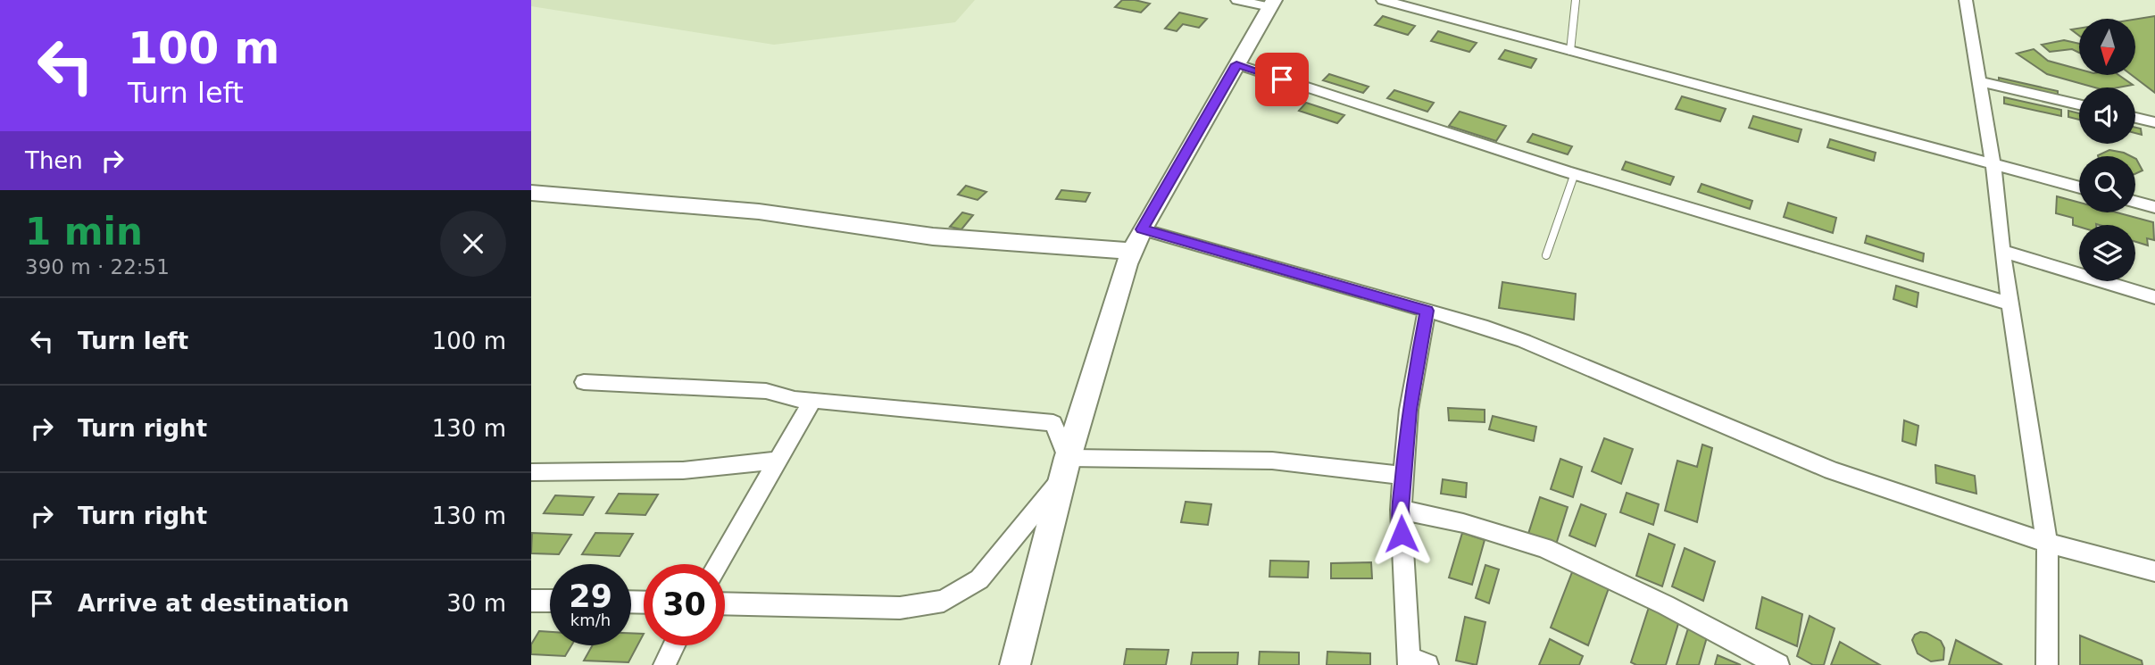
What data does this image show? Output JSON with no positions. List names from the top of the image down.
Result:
{
  "north": "bottom",
  "page": {
    "turn": ["100 m", "Turn left"],
    "then": "Then",
    "heading": ["1 min", "390 m · 22:51"],
    "list": [
      {
        "name": "Turn left",
        "value": "100 m"
      },
      {
        "name": "Turn right",
        "value": "130 m"
      },
      {
        "name": "Turn right",
        "value": "130 m"
      },
      {
        "name": "Arrive at destination",
        "value": "30 m"
      }
    ],
    "speed": "29 km/h",
    "limit": "30"
  }
}
